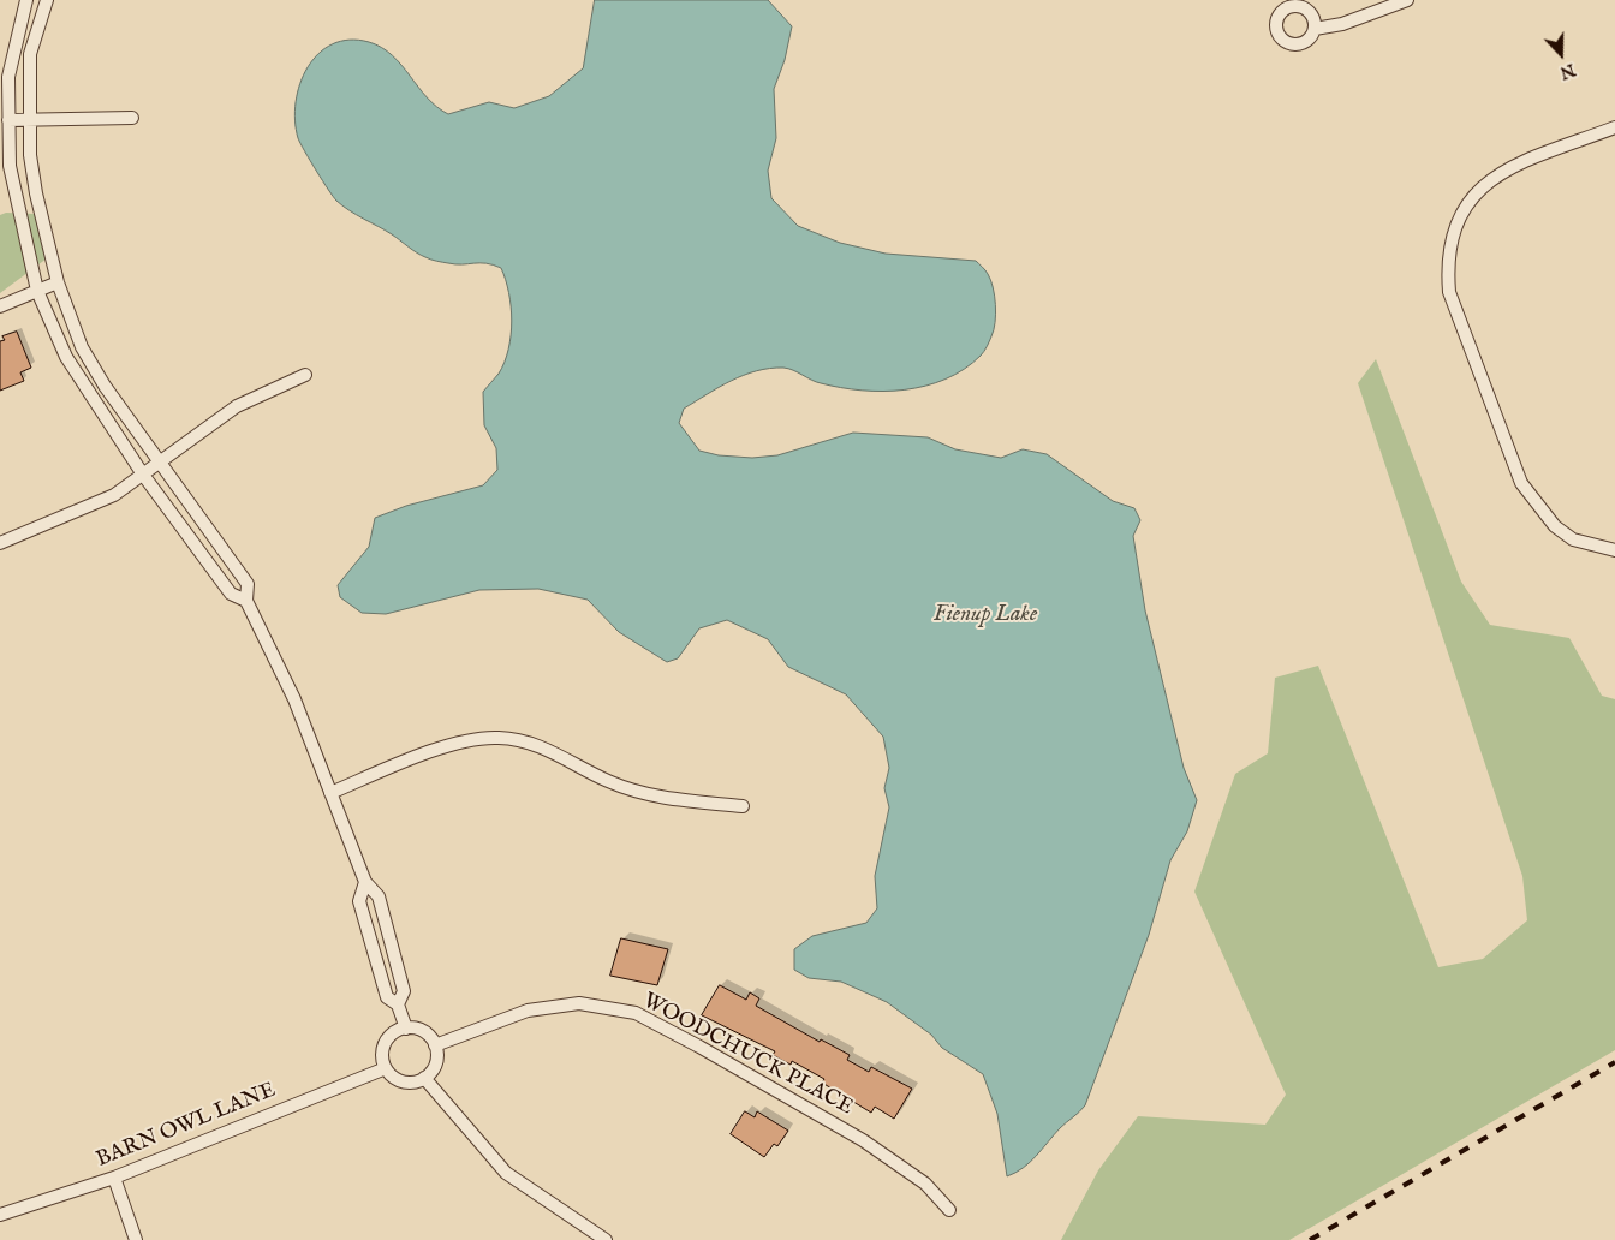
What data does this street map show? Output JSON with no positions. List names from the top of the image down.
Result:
{
  "streets": {
    "street": ["WOODCHUCK PLACE", "BARN OWL LANE"]
  },
  "crossings": [
    ["WOODCHUCK PLACE", "BARN OWL LANE"]
  ],
  "water": ["Fienup Lake"],
  "north": "bottom"
}
